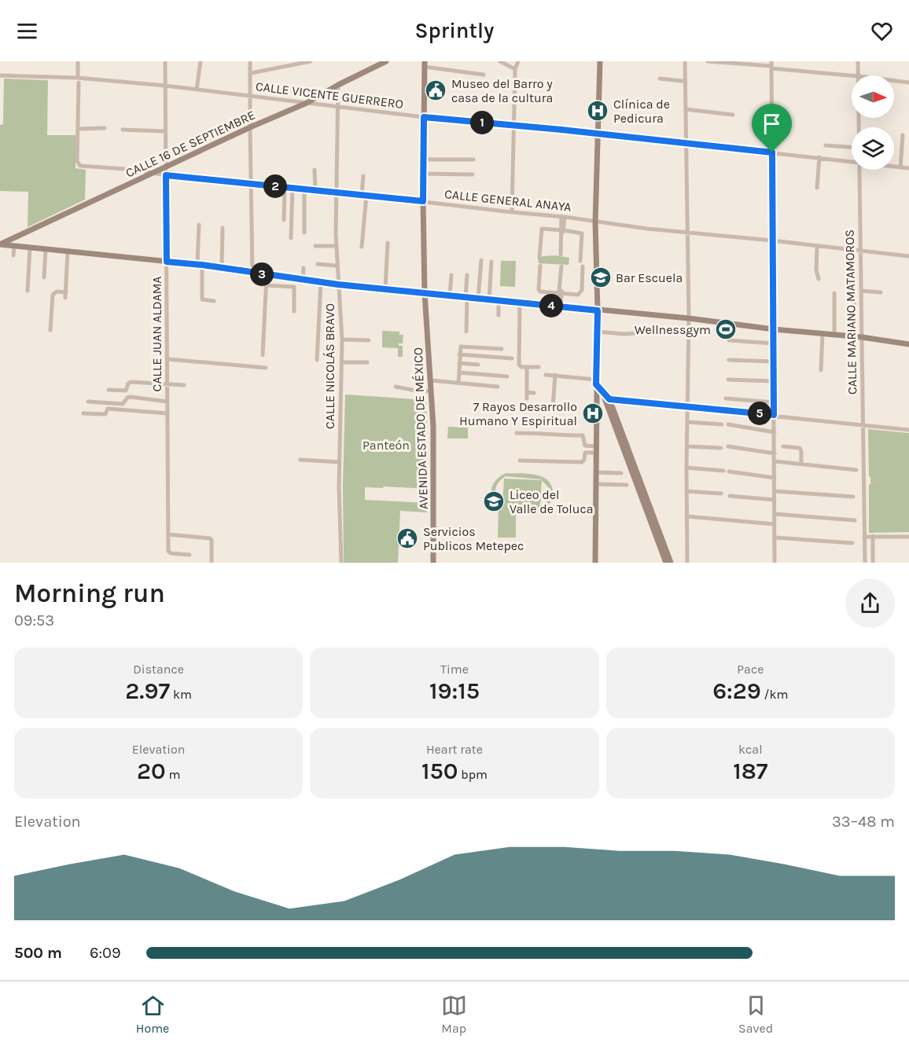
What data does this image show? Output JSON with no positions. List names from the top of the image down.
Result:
{
  "streets": {
    "main road": ["CALLE 16 DE SEPTIEMBRE", "AVENIDA ESTADO DE MÉXICO"],
    "street": [
      "CALLE VICENTE GUERRERO",
      "CALLE GENERAL ANAYA",
      "CALLE MARIANO MATAMOROS",
      "CALLE JUAN ALDAMA",
      "CALLE NICOLÁS BRAVO"
    ]
  },
  "crossings": [
    ["CALLE VICENTE GUERRERO", "CALLE 16 DE SEPTIEMBRE"],
    ["CALLE VICENTE GUERRERO", "CALLE JUAN ALDAMA"],
    ["CALLE VICENTE GUERRERO", "CALLE NICOLÁS BRAVO"],
    ["CALLE 16 DE SEPTIEMBRE", "CALLE GENERAL ANAYA"],
    ["CALLE 16 DE SEPTIEMBRE", "CALLE JUAN ALDAMA"],
    ["CALLE 16 DE SEPTIEMBRE", "CALLE NICOLÁS BRAVO"],
    ["CALLE GENERAL ANAYA", "CALLE MARIANO MATAMOROS"],
    ["CALLE GENERAL ANAYA", "CALLE JUAN ALDAMA"],
    ["CALLE GENERAL ANAYA", "CALLE NICOLÁS BRAVO"]
  ],
  "parks": ["Panteón"],
  "places": {
    "public building": ["Museo del Barro y casa de la cultura", "Servicios Publicos Metepec"],
    "hospital": ["Clínica de Pedicura", "7 Rayos Desarrollo Humano Y Espiritual"],
    "school or university": ["Bar Escuela", "Liceo del Valle de Toluca"],
    "sports": ["Wellnessgym"]
  },
  "north": "right",
  "page": {
    "header": "Sprintly",
    "pins": [
      "1",
      "2",
      "3",
      "4",
      "5"
    ],
    "heading": ["Morning run", "09:53"],
    "stats": [
      ["Distance", "2.97 km"],
      ["Time", "19:15"],
      ["Pace", "6:29 /km"],
      ["Elevation", "20 m"],
      ["Heart rate", "150 bpm"],
      ["kcal", "187"]
    ],
    "chart": ["Elevation", "33–48 m"],
    "list": [
      {
        "name": "500 m",
        "note": "6:09"
      }
    ],
    "tabs": ["Home", "Map", "Saved"]
  }
}
